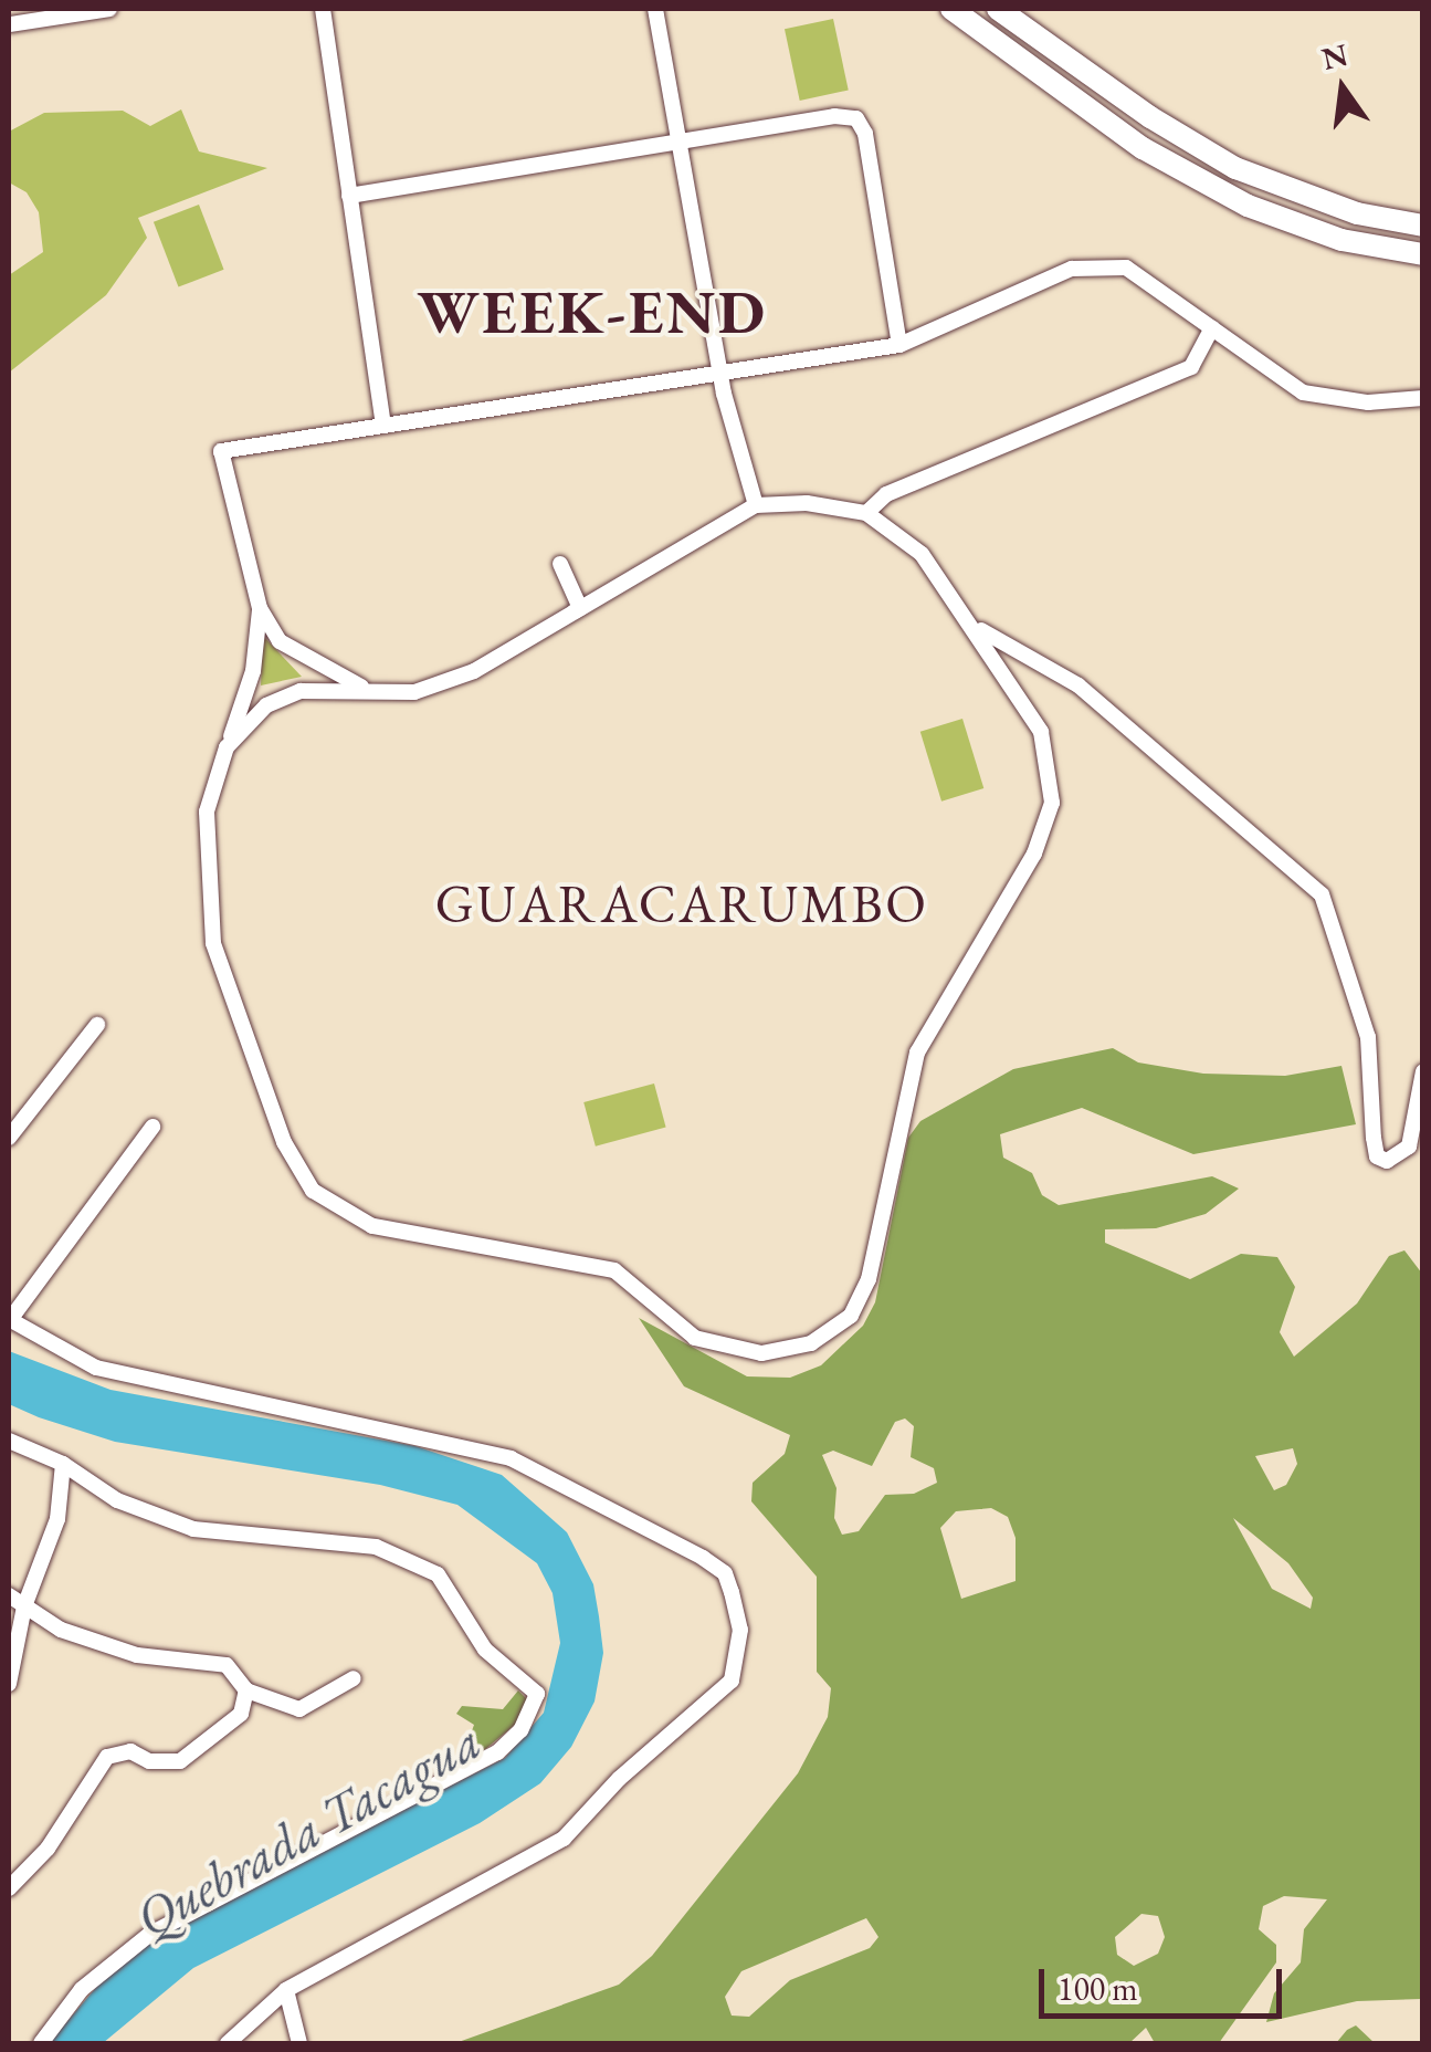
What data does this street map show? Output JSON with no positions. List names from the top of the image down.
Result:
{
  "districts": ["WEEK-END", "GUARACARUMBO"],
  "water": ["Quebrada Tacagua"],
  "scale_bar": "100 m",
  "north": "top"
}
